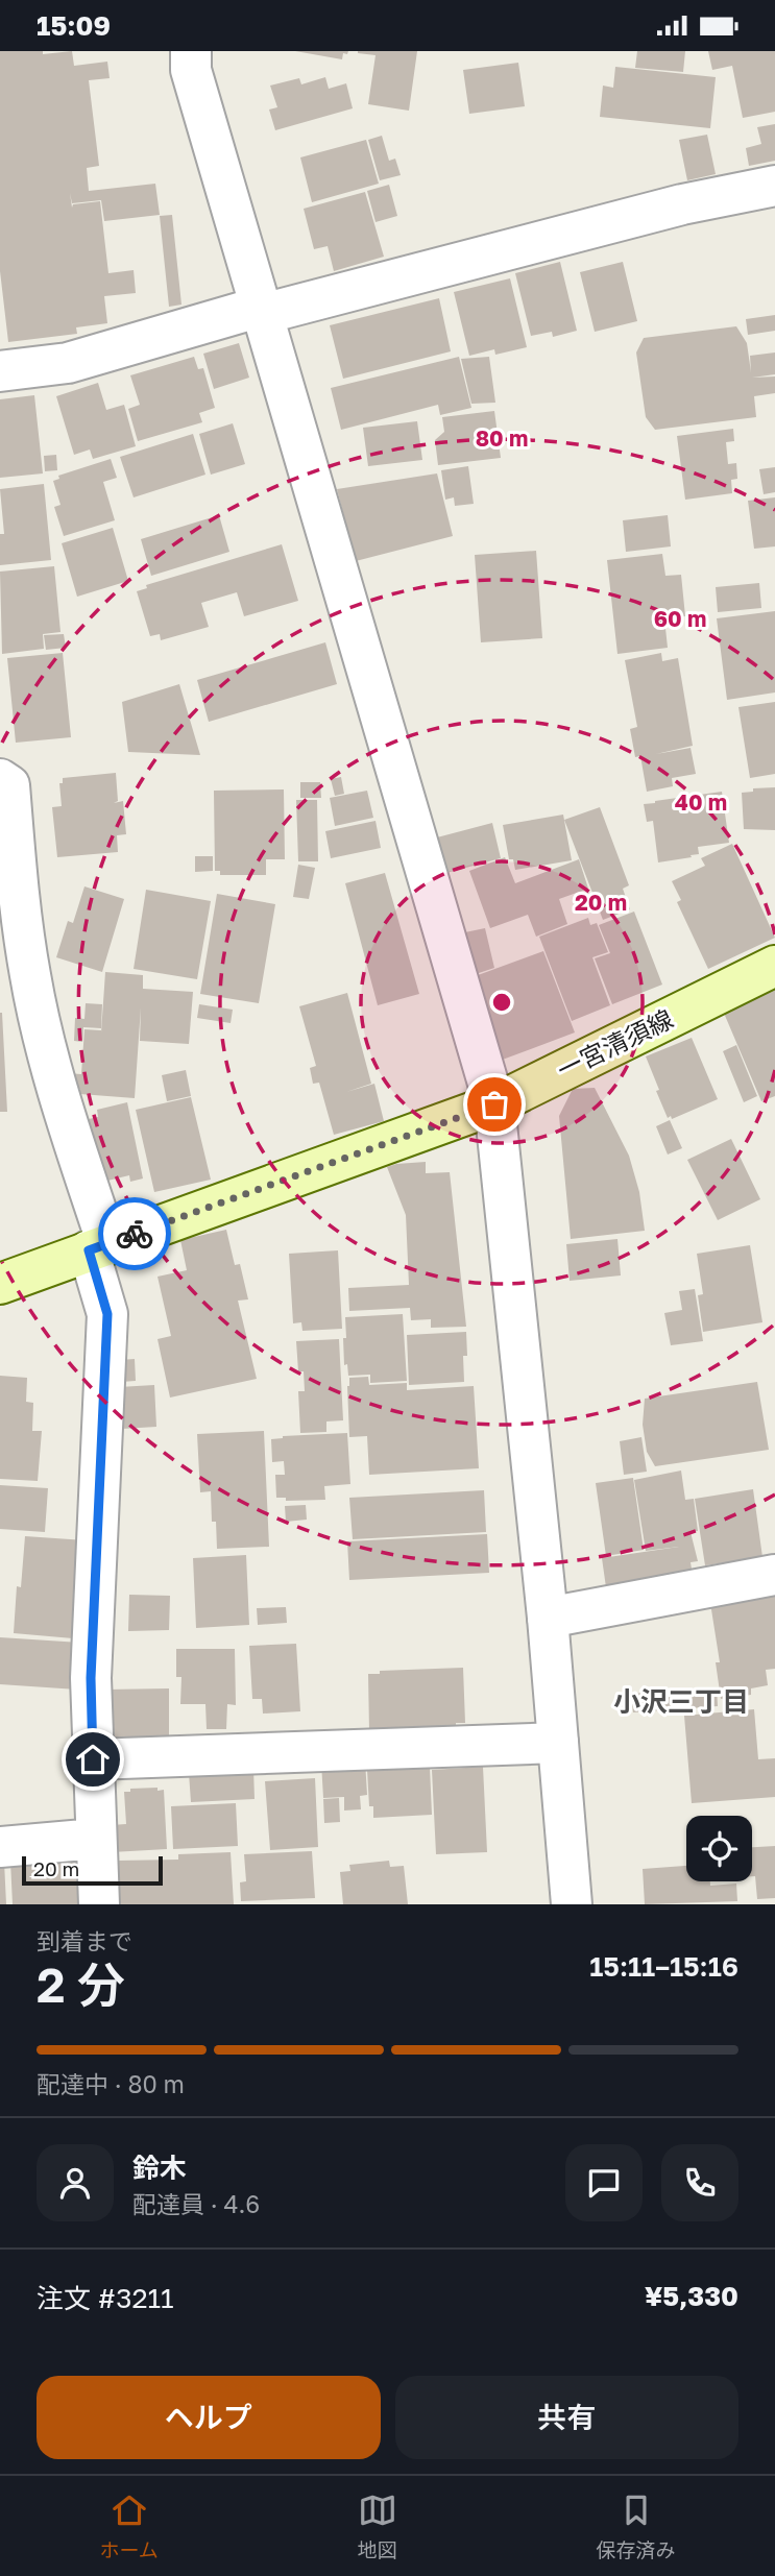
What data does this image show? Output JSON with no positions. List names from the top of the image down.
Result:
{
  "streets": {
    "main road": ["一宮清須線"]
  },
  "districts": ["小沢三丁目"],
  "scale_bar": "20 m",
  "page": {
    "status": "15:09",
    "scale": "20 m",
    "heading": ["2 分", "到着まで", "15:11–15:16"],
    "panel": [
      "鈴木",
      "配達員 · 4.6",
      "注文 #3211",
      "¥5,330"
    ],
    "bar": "配達中 · 80 m",
    "buttons": ["ヘルプ", "共有"],
    "tabs": ["ホーム", "地図", "保存済み"]
  },
  "rings": [
    "80 m",
    "60 m",
    "40 m",
    "20 m"
  ]
}
